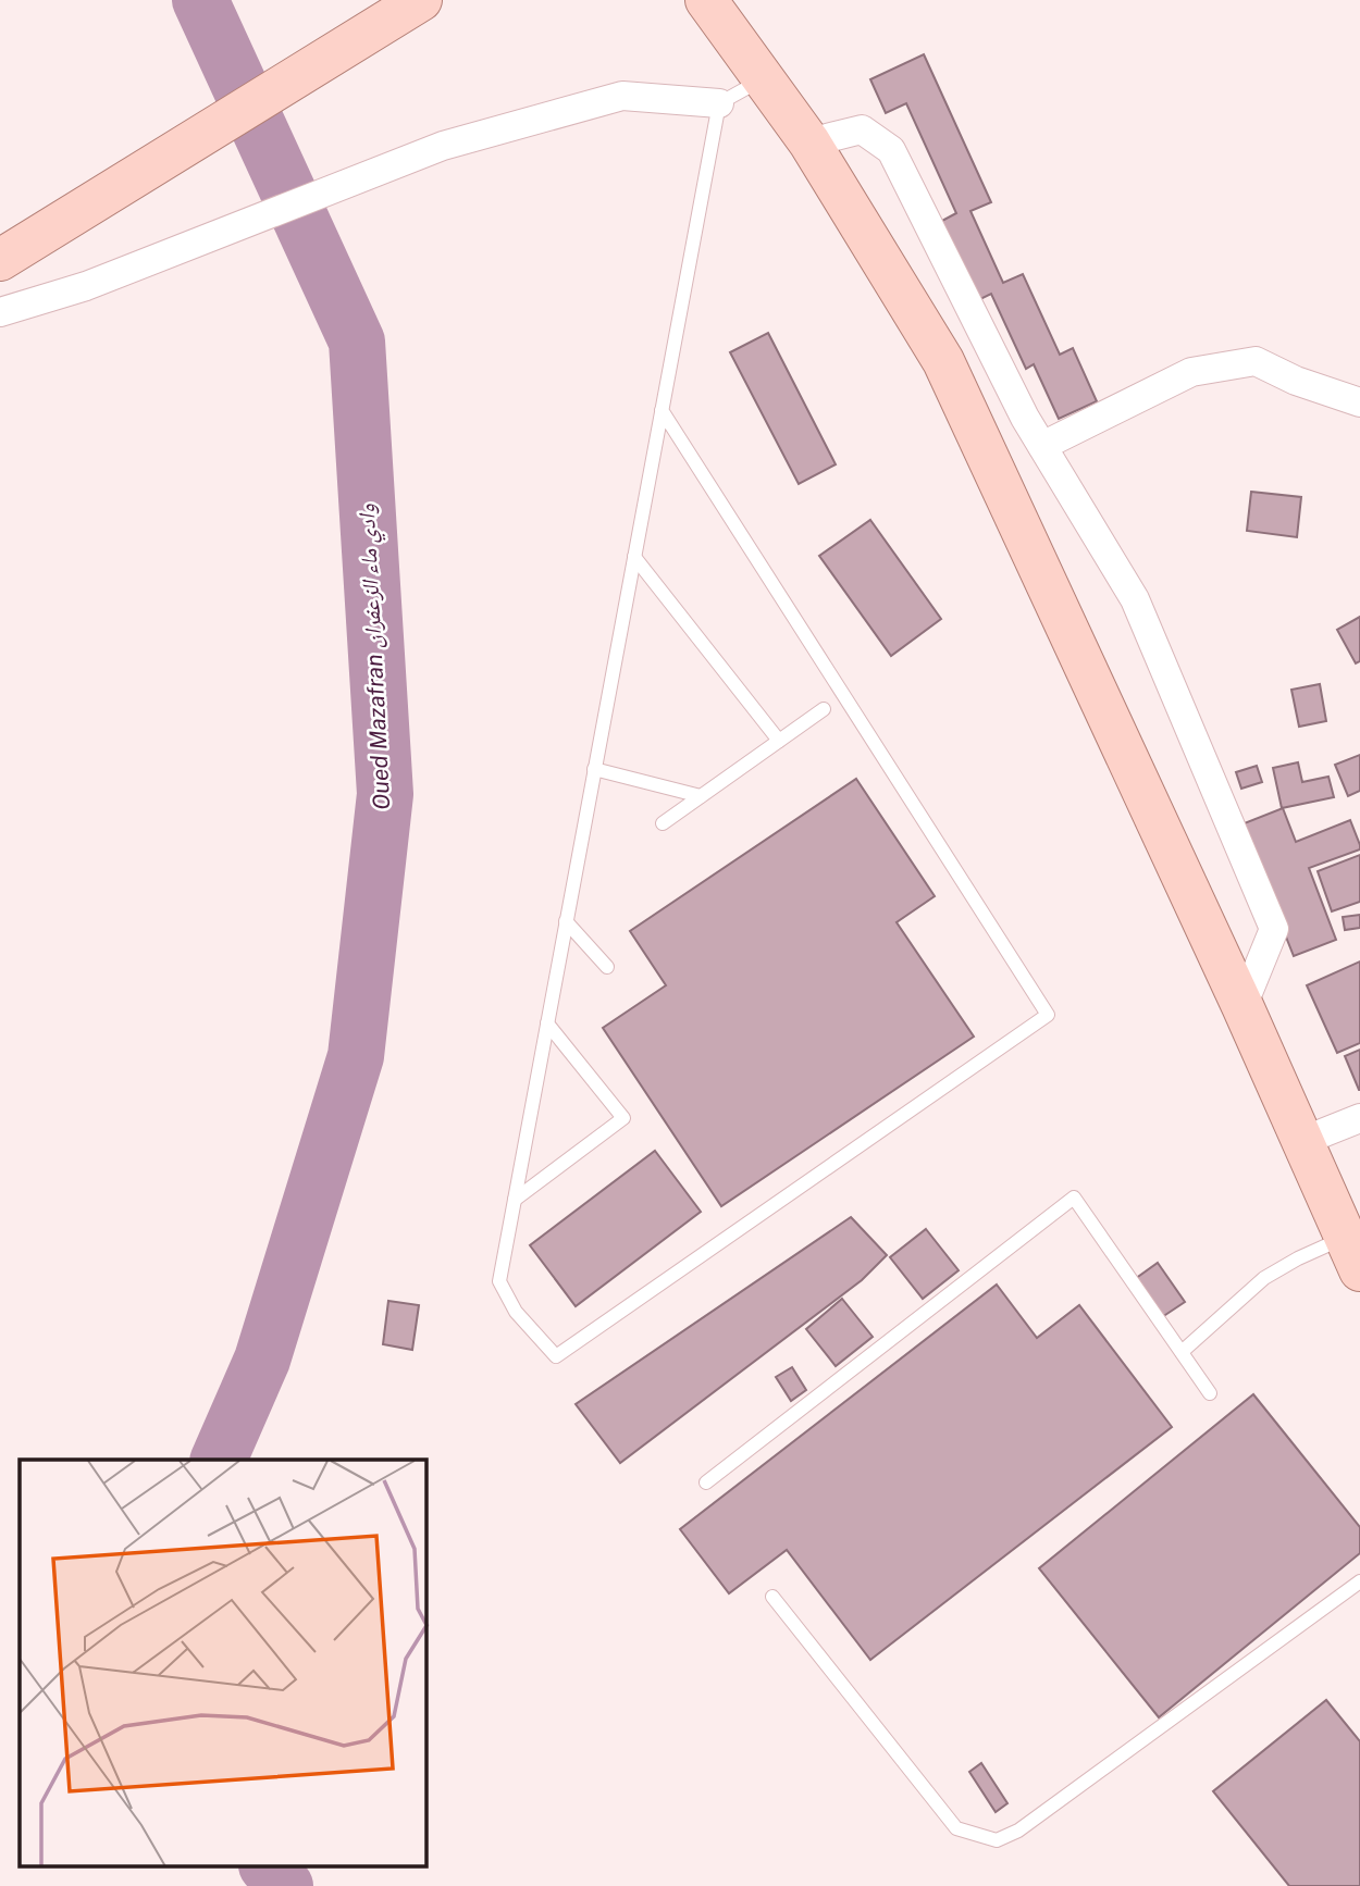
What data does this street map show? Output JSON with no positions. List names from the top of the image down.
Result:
{
  "water": ["Oued Mazafran وادي ماء الزعفران"]
}
